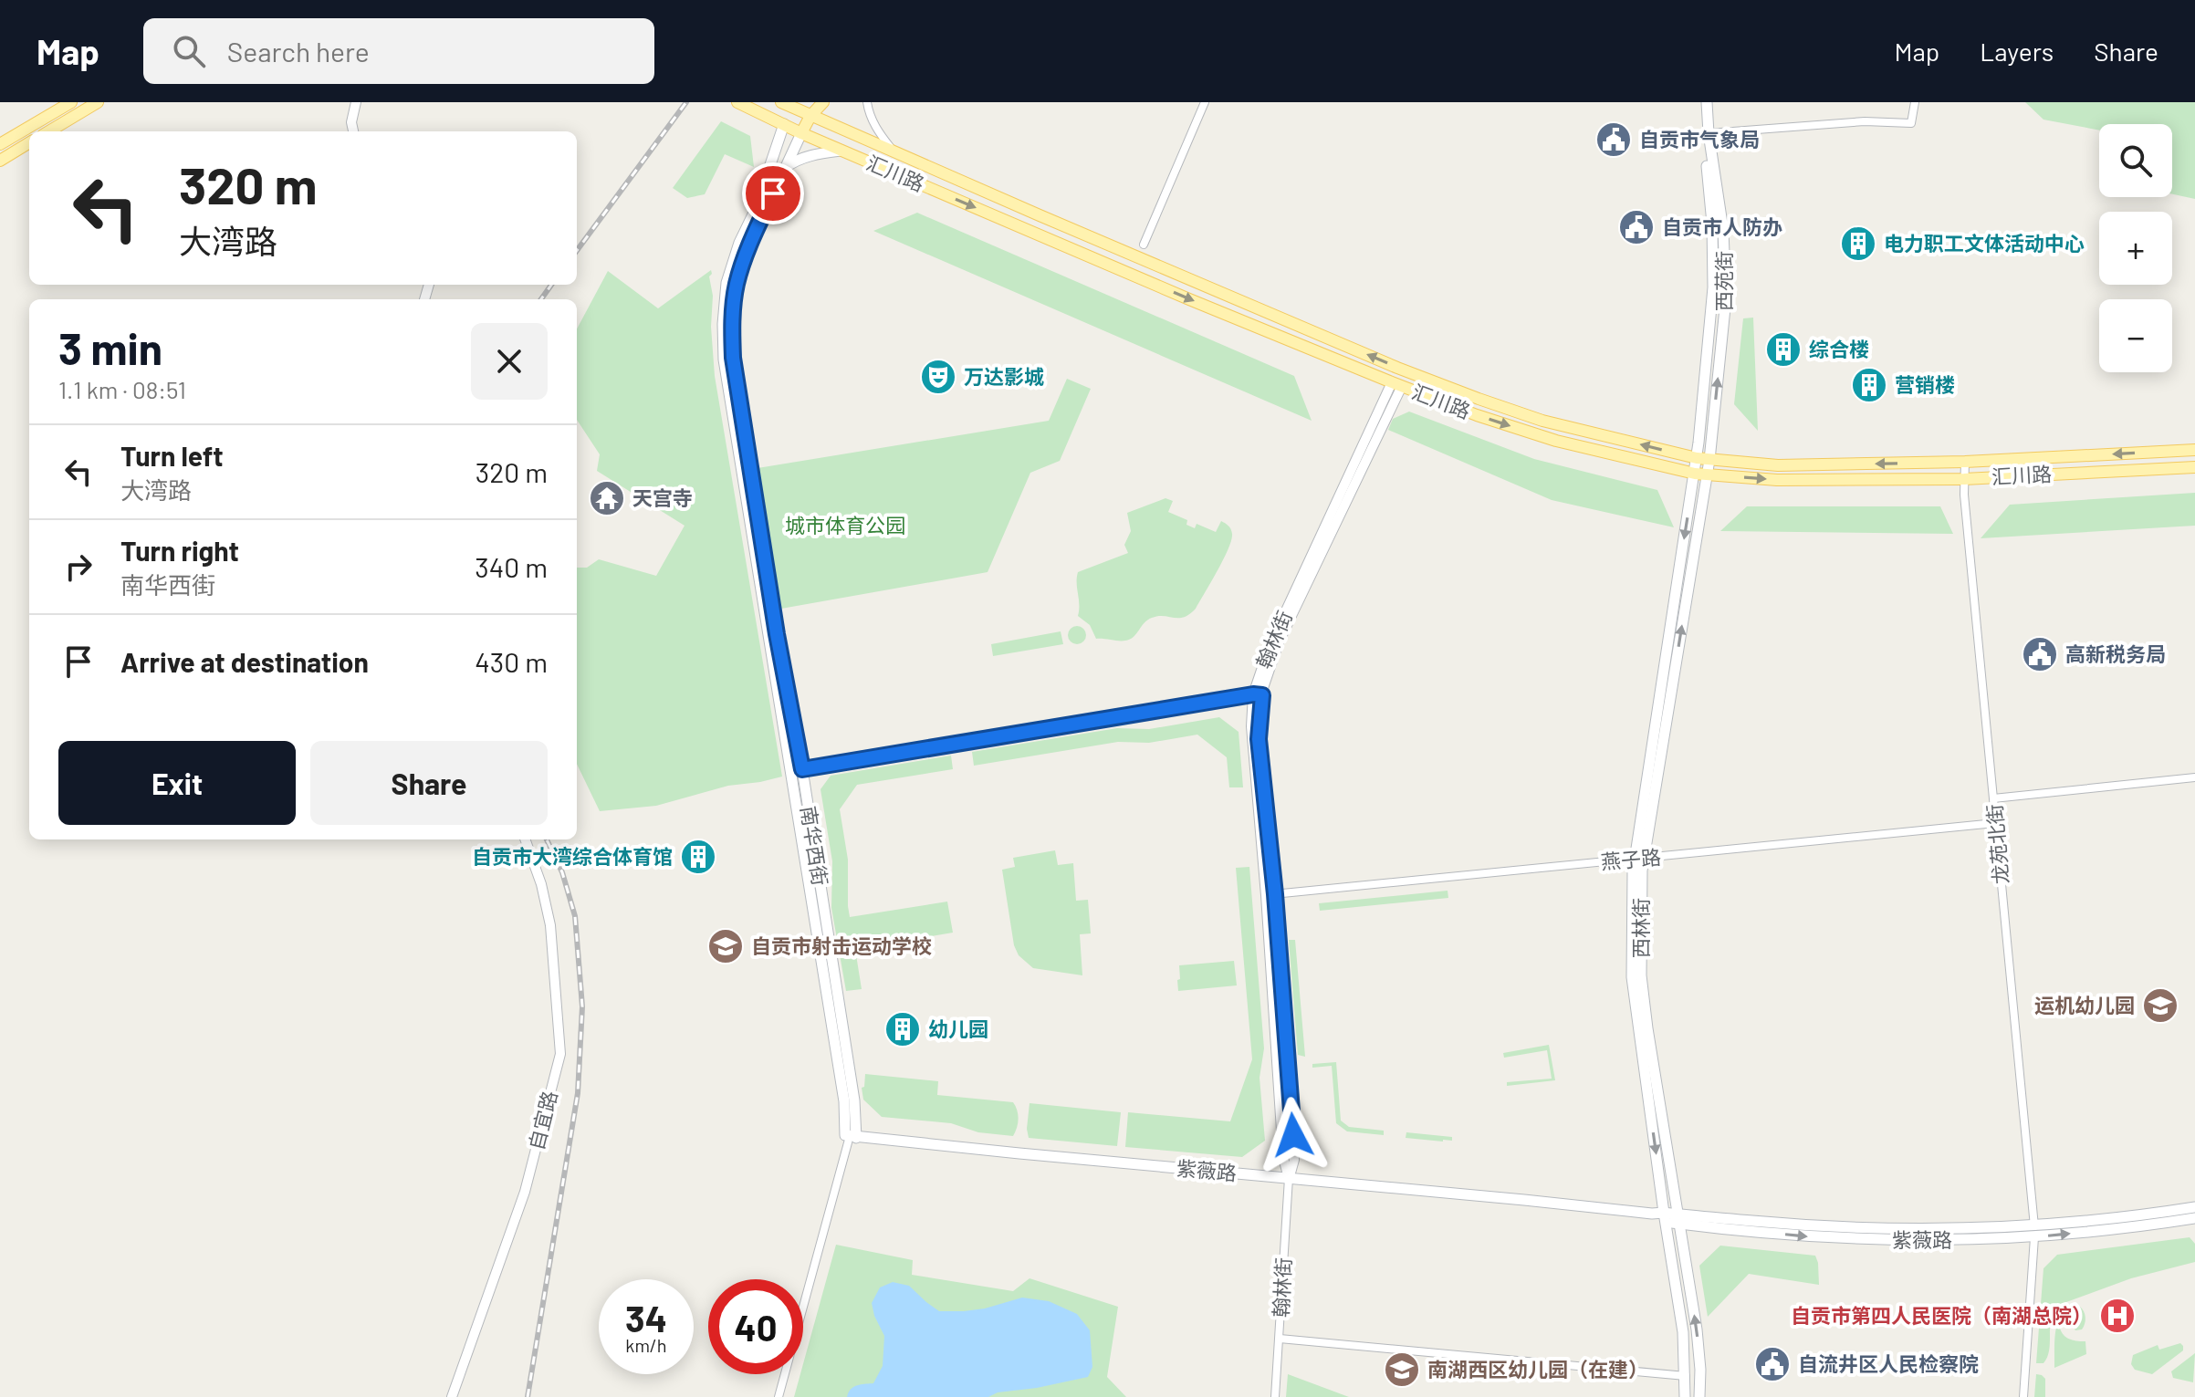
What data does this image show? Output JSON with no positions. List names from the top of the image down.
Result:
{
  "streets": {
    "main road": [
      "汇川路",
      "西苑街",
      "南华西街",
      "西林街",
      "紫薇路"
    ],
    "street": [
      "翰林街",
      "龙苑北街",
      "燕子路",
      "自宜路"
    ]
  },
  "crossings": [
    ["汇川路", "西苑街"],
    ["汇川路", "翰林街"],
    ["汇川路", "龙苑北街"],
    ["汇川路", "南华西街"],
    ["汇川路", "西林街"],
    ["西苑街", "西林街"],
    ["翰林街", "燕子路"],
    ["翰林街", "紫薇路"],
    ["龙苑北街", "燕子路"],
    ["龙苑北街", "紫薇路"],
    ["南华西街", "紫薇路"],
    ["燕子路", "西林街"],
    ["西林街", "紫薇路"]
  ],
  "one_way": ["西苑街"],
  "parks": ["城市体育公园"],
  "places": {
    "public building": [
      "自贡市气象局",
      "自贡市人防办",
      "高新税务局",
      "自流井区人民检察院"
    ],
    "building": [
      "电力职工文体活动中心",
      "综合楼",
      "营销楼",
      "自贡市大湾综合体育馆",
      "幼儿园"
    ],
    "theatre": ["万达影城"],
    "temple": ["天宫寺"],
    "school or university": ["自贡市射击运动学校", "运机幼儿园", "南湖西区幼儿园（在建）"],
    "hospital": ["自贡市第四人民医院（南湖总院）"]
  },
  "page": {
    "header": "Map",
    "search": "Search here",
    "nav": ["Map", "Layers", "Share"],
    "map_buttons": ["+", "−"],
    "turn": ["320 m", "大湾路"],
    "heading": ["3 min", "1.1 km · 08:51"],
    "list": [
      {
        "name": "Turn left",
        "note": "大湾路",
        "value": "320 m"
      },
      {
        "name": "Turn right",
        "note": "南华西街",
        "value": "340 m"
      },
      {
        "name": "Arrive at destination",
        "value": "430 m"
      }
    ],
    "buttons": ["Exit", "Share"],
    "speed": "34 km/h",
    "limit": "40"
  }
}
